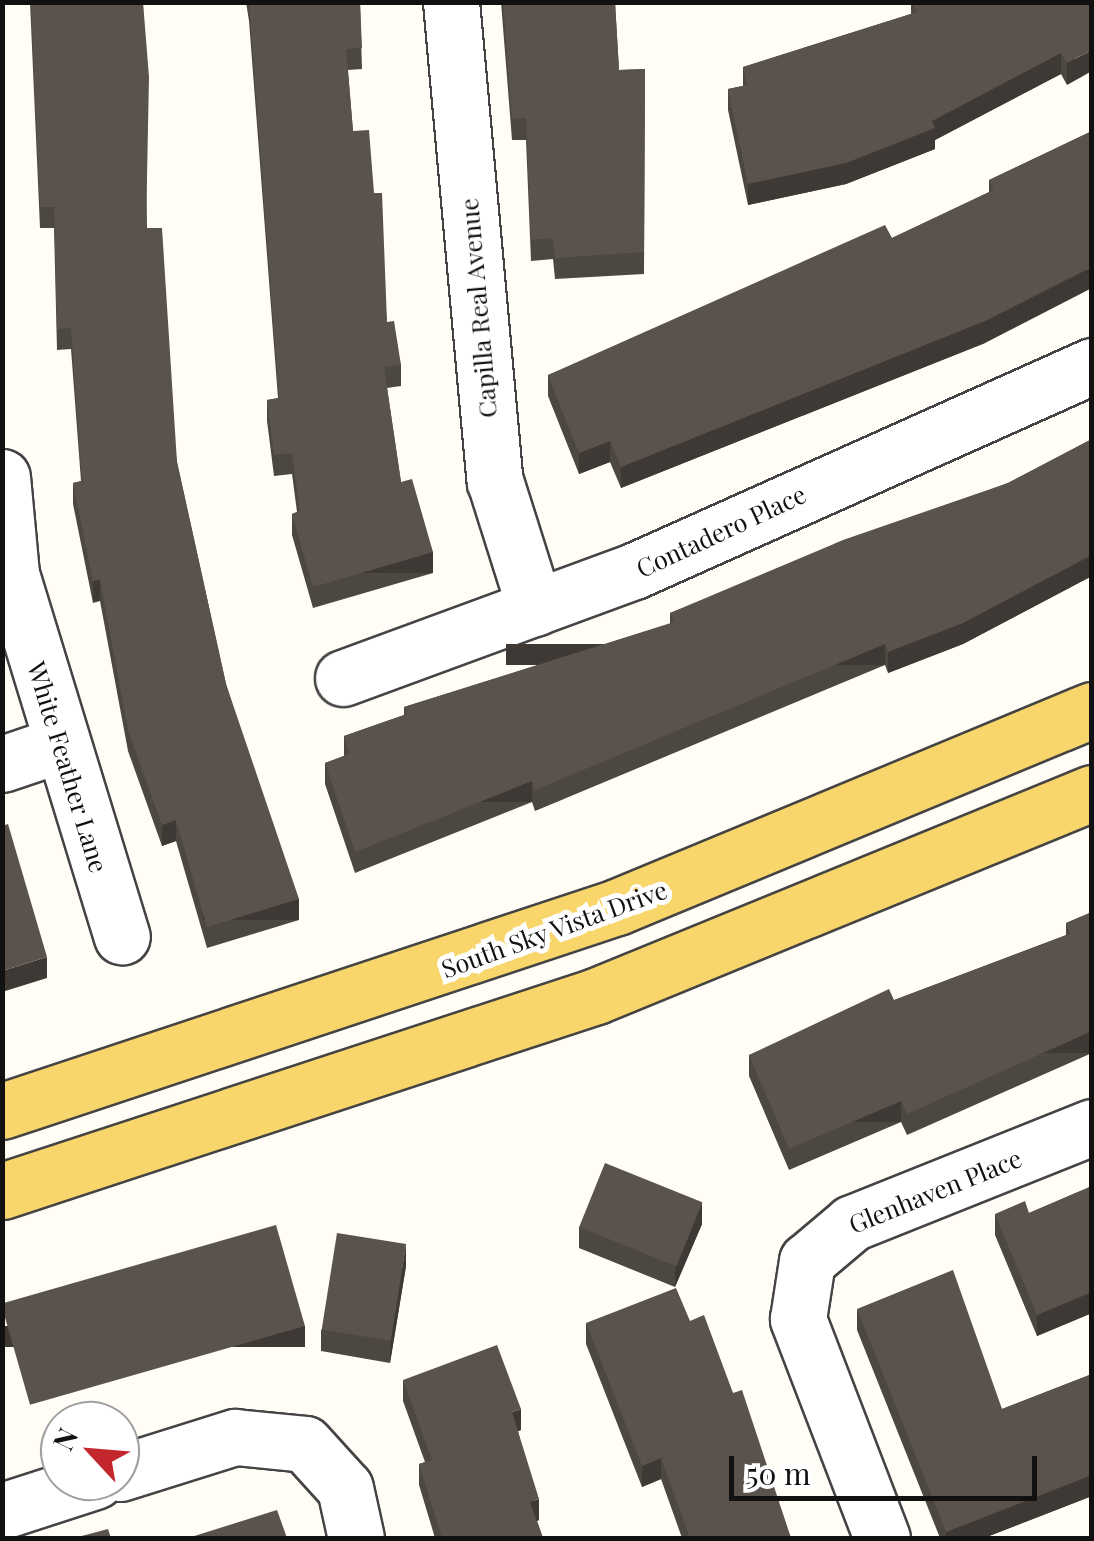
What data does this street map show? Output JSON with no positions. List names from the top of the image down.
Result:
{
  "streets": {
    "main road": ["South Sky Vista Drive"],
    "street": [
      "Capilla Real Avenue",
      "Contadero Place",
      "White Feather Lane",
      "Glenhaven Place"
    ]
  },
  "crossings": [
    ["Capilla Real Avenue", "Contadero Place"]
  ],
  "scale_bar": "50 m",
  "north": "top left"
}
